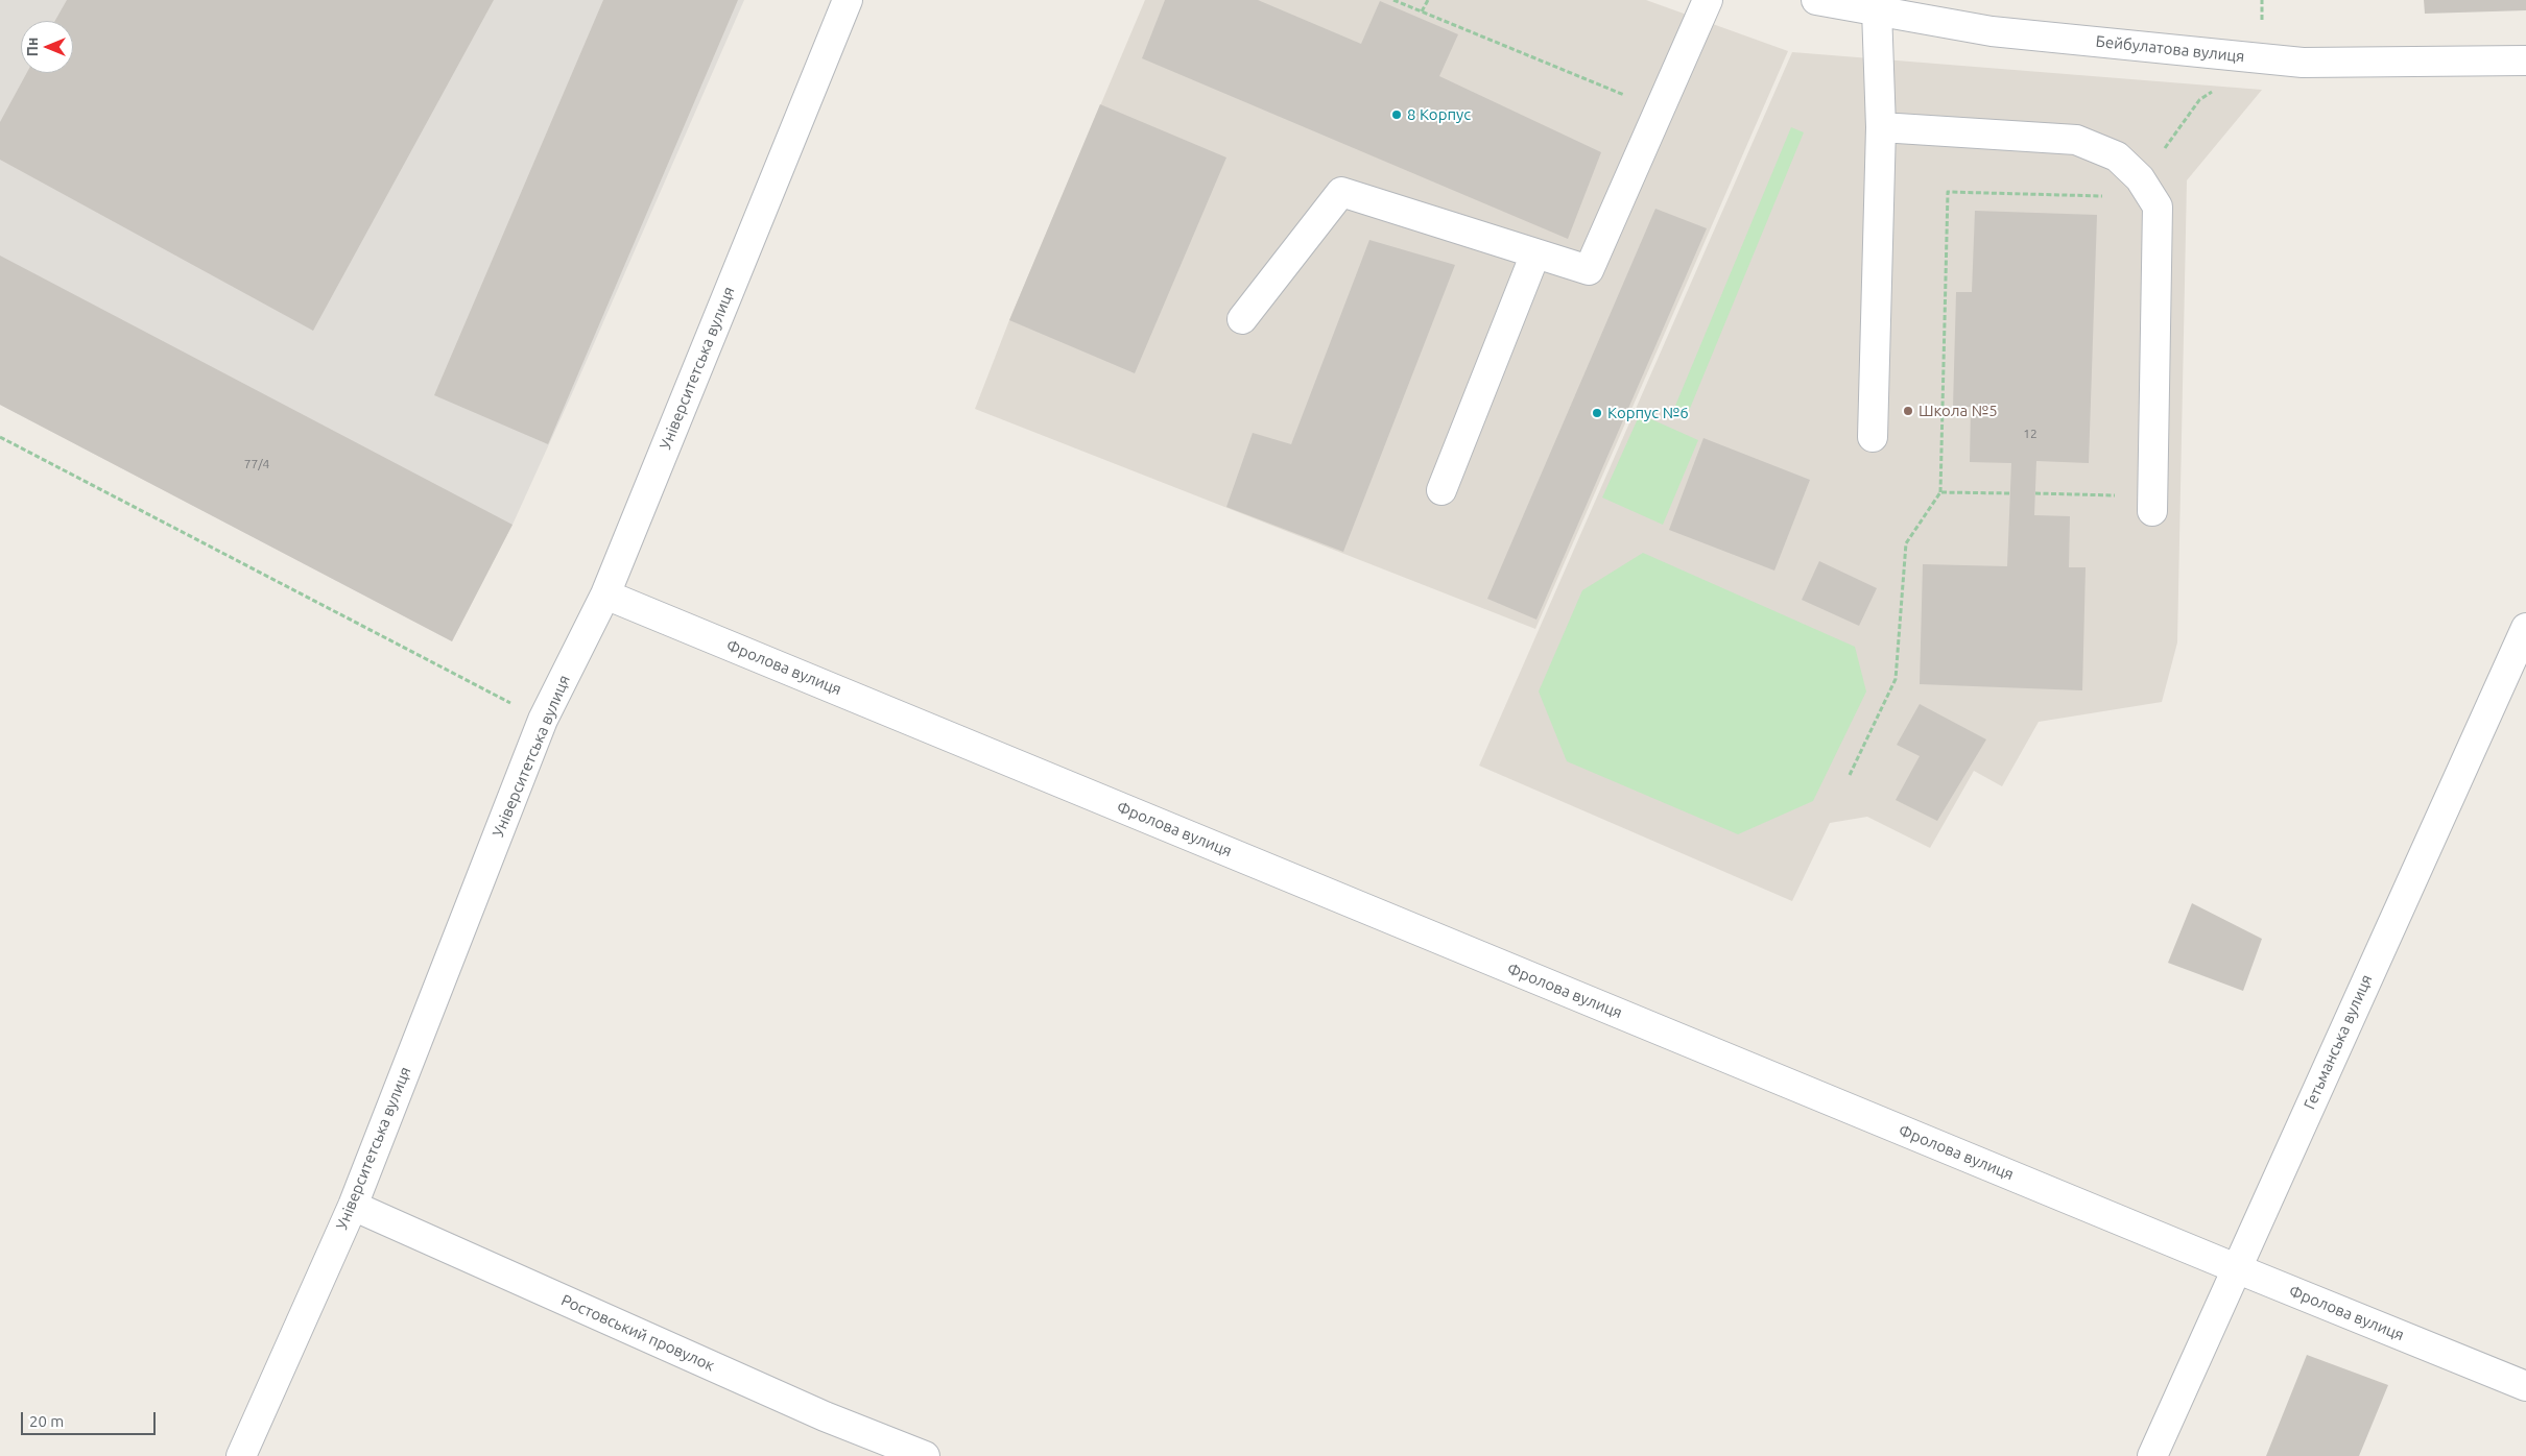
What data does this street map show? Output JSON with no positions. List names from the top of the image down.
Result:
{
  "streets": {
    "street": [
      "Бейбулатова вулиця",
      "Університетська вулиця",
      "Фролова вулиця",
      "Гетьманська вулиця",
      "Ростовський провулок"
    ]
  },
  "crossings": [
    ["Університетська вулиця", "Фролова вулиця"],
    ["Університетська вулиця", "Ростовський провулок"],
    ["Фролова вулиця", "Гетьманська вулиця"]
  ],
  "places": ["8 Корпус", "Школа №5", "Корпус №6"],
  "house_numbers": ["12", "77/4"],
  "scale_bar": "20 m",
  "north": "left"
}
